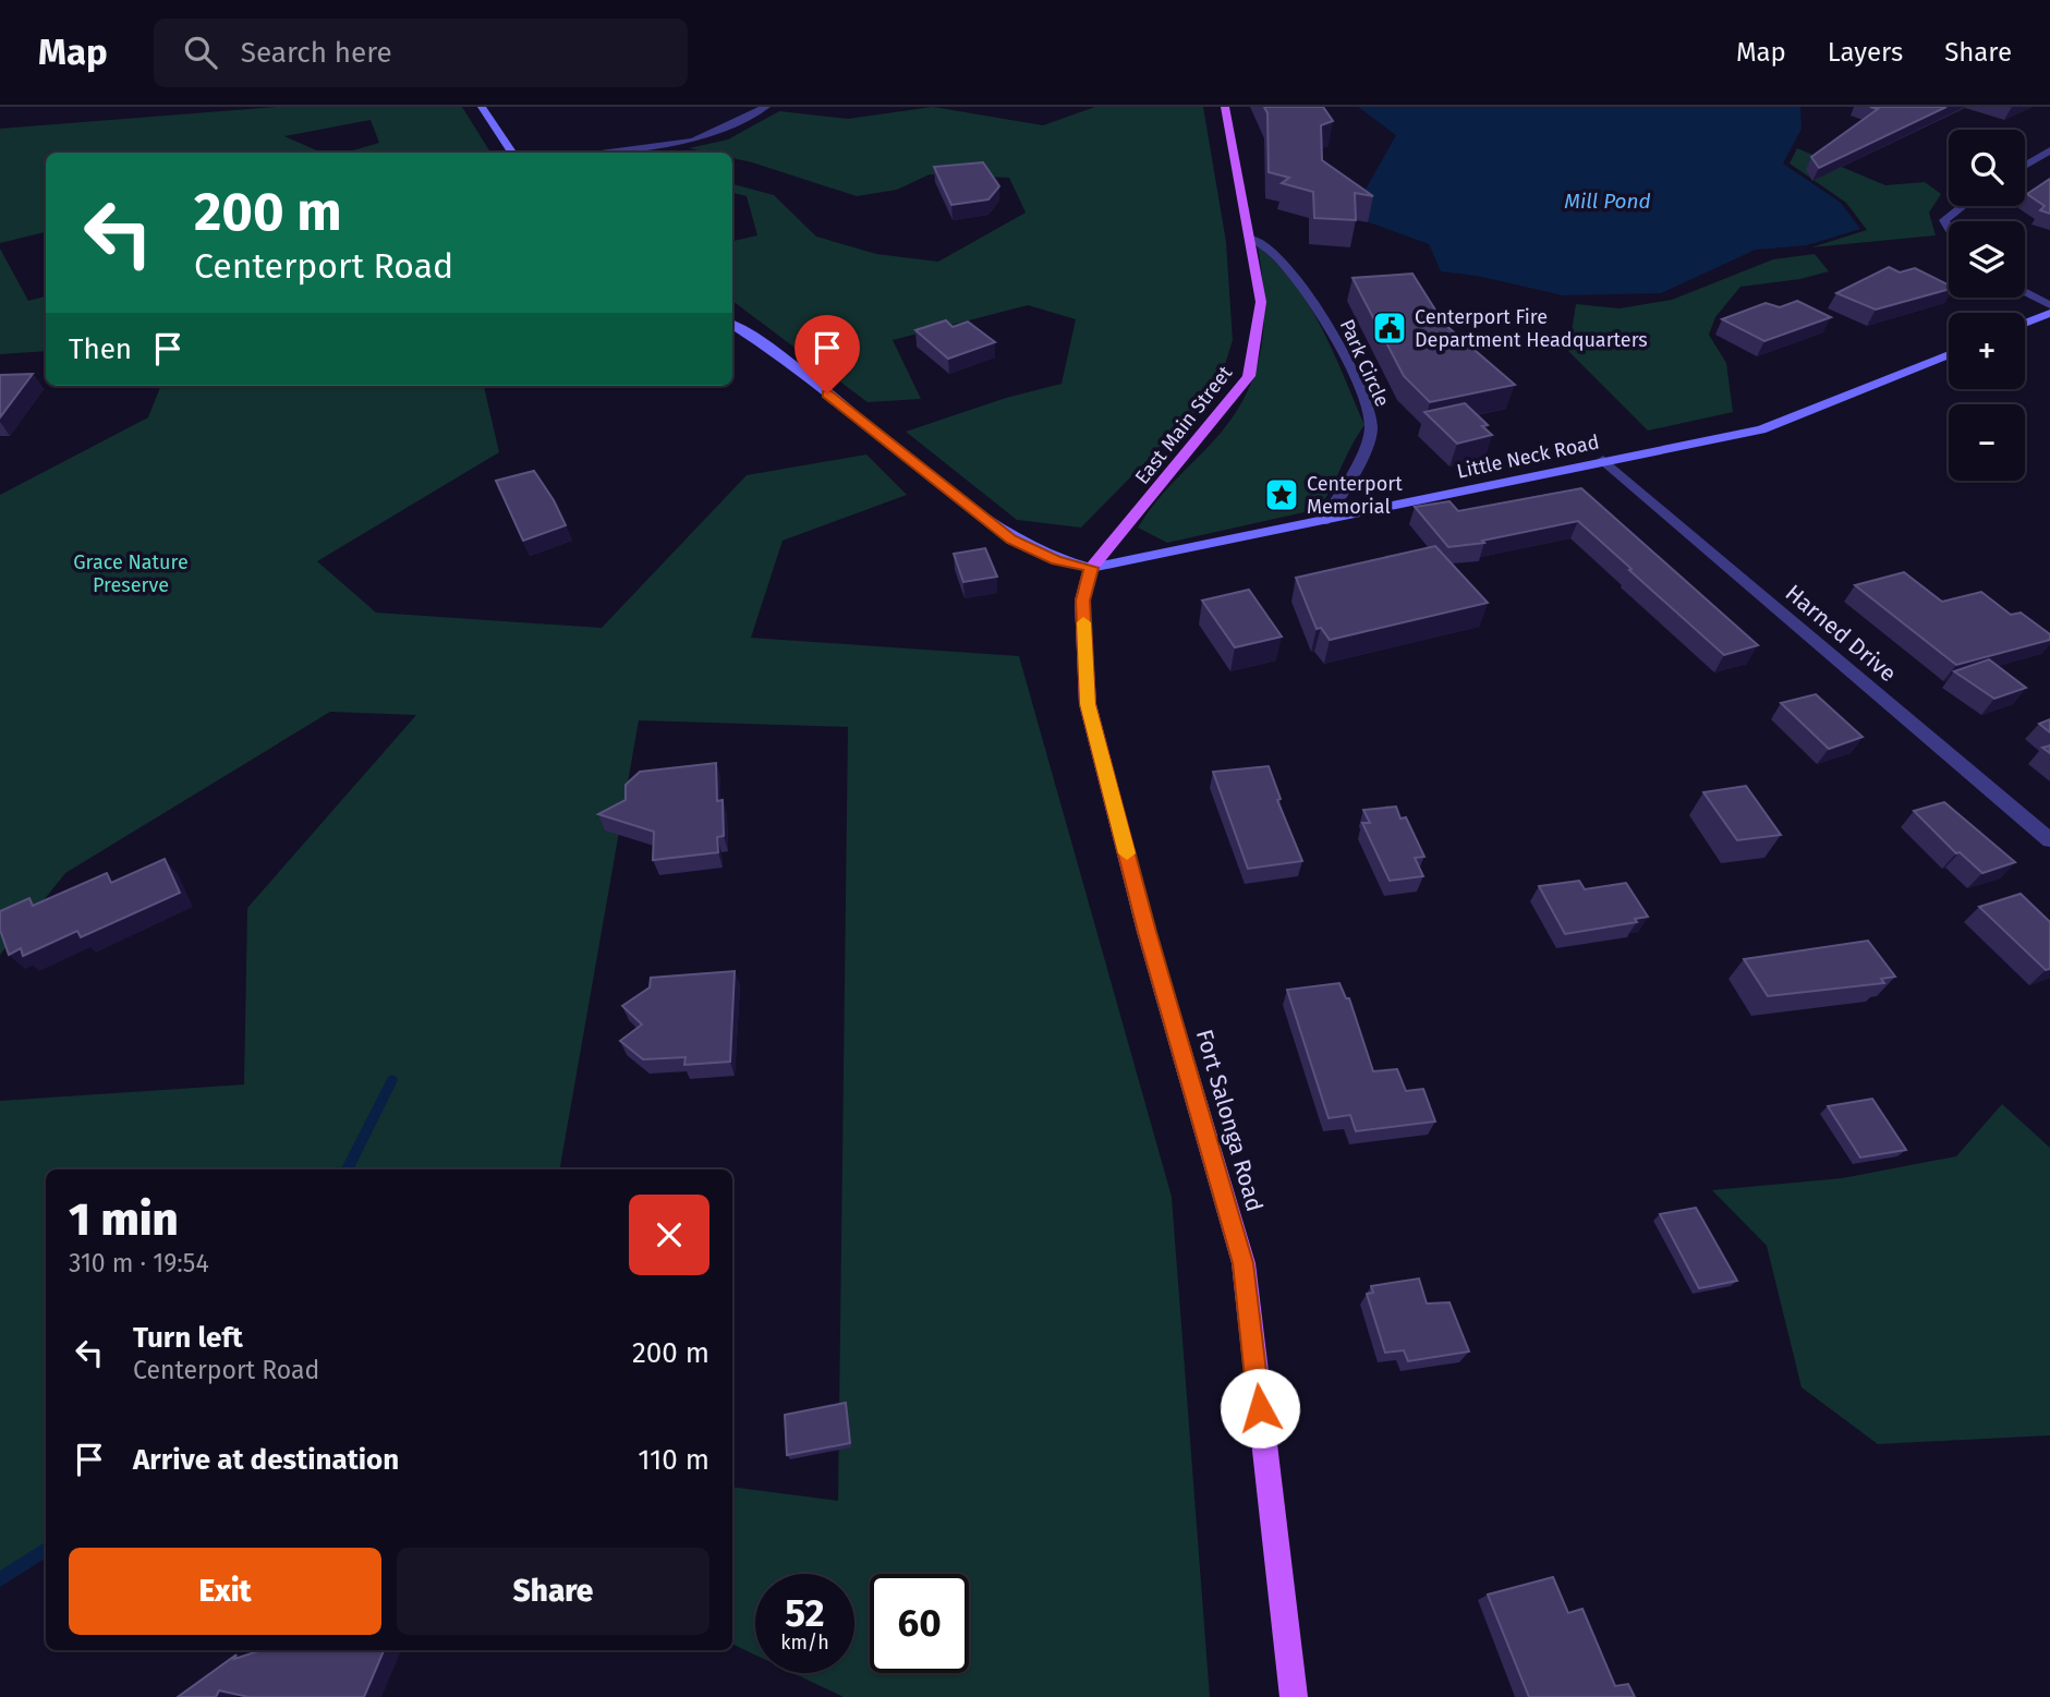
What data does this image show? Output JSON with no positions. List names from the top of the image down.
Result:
{
  "streets": {
    "main road": ["East Main Street", "Fort Salonga Road"],
    "street": ["Park Circle", "Little Neck Road", "Harned Drive"]
  },
  "crossings": [
    ["Park Circle", "East Main Street"],
    ["Park Circle", "Little Neck Road"],
    ["East Main Street", "Little Neck Road"],
    ["East Main Street", "Fort Salonga Road"],
    ["Little Neck Road", "Harned Drive"],
    ["Little Neck Road", "Fort Salonga Road"]
  ],
  "water": ["Mill Pond"],
  "parks": ["Grace Nature Preserve"],
  "places": {
    "public building": ["Centerport Fire Department Headquarters"],
    "place": ["Centerport Memorial"]
  },
  "page": {
    "header": "Map",
    "search": "Search here",
    "nav": ["Map", "Layers", "Share"],
    "map_buttons": ["+", "−"],
    "turn": ["200 m", "Centerport Road"],
    "then": "Then",
    "heading": ["1 min", "310 m · 19:54"],
    "list": [
      {
        "name": "Turn left",
        "note": "Centerport Road",
        "value": "200 m"
      },
      {
        "name": "Arrive at destination",
        "value": "110 m"
      }
    ],
    "buttons": ["Exit", "Share"],
    "speed": "52 km/h",
    "limit": "60"
  }
}
